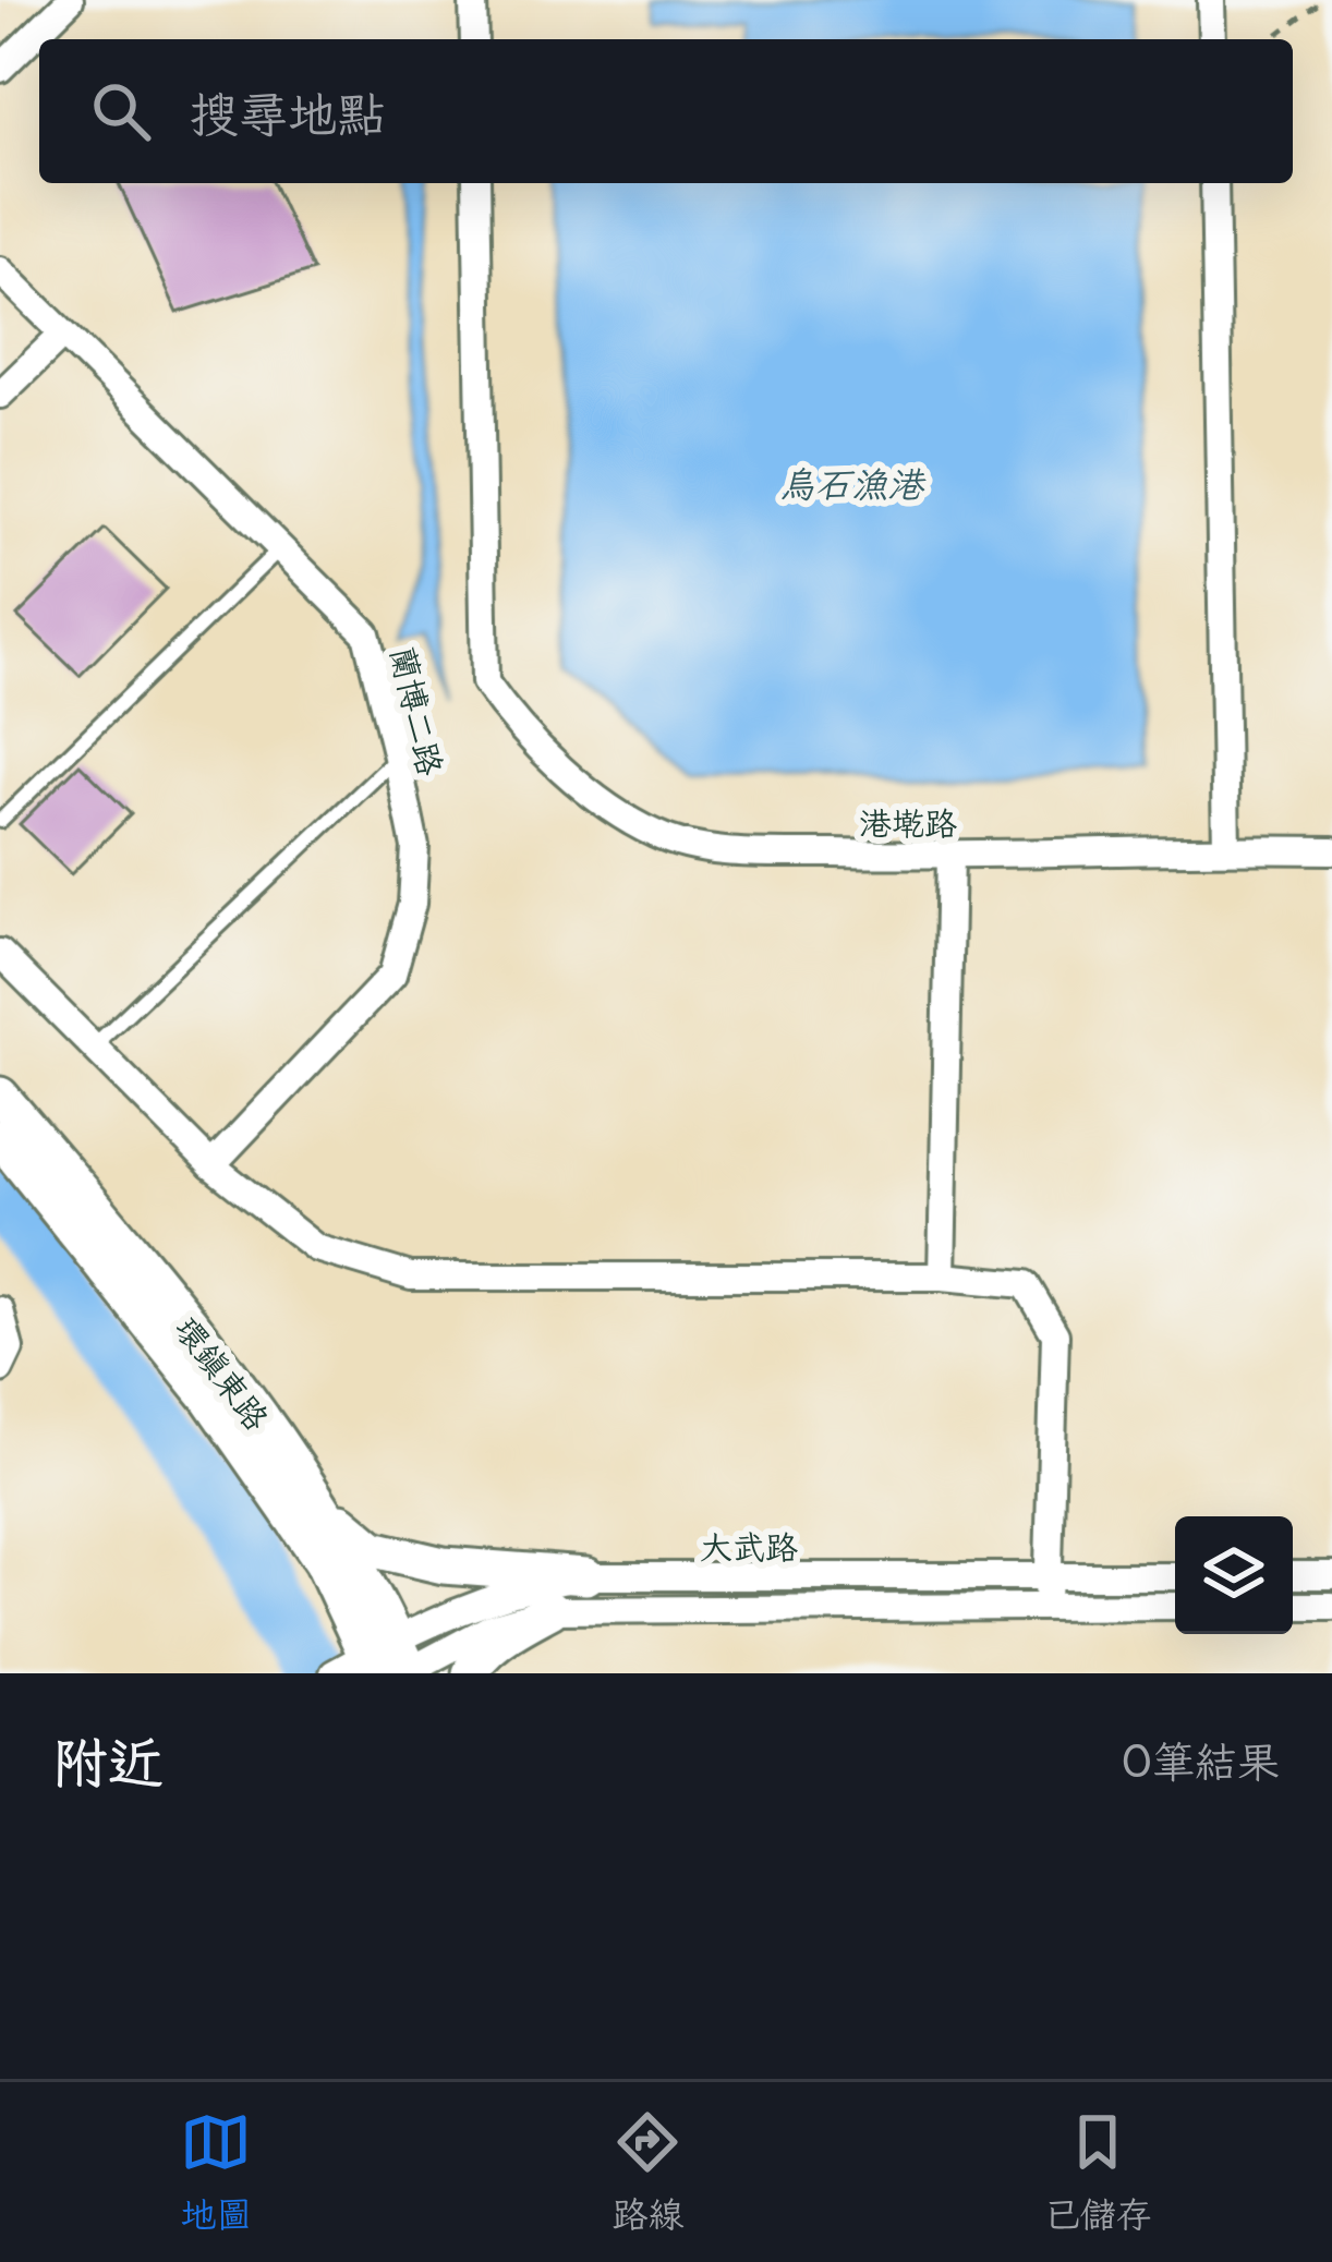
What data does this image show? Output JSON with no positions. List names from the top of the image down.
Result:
{
  "streets": {
    "street": [
      "蘭博二路",
      "港墘路",
      "環鎮東路",
      "大武路"
    ]
  },
  "crossings": [
    ["環鎮東路", "大武路"]
  ],
  "water": ["烏石漁港"],
  "page": {
    "search": "搜尋地點",
    "heading": ["附近", "0筆結果"],
    "nav": ["地圖", "路線", "已儲存"]
  }
}
